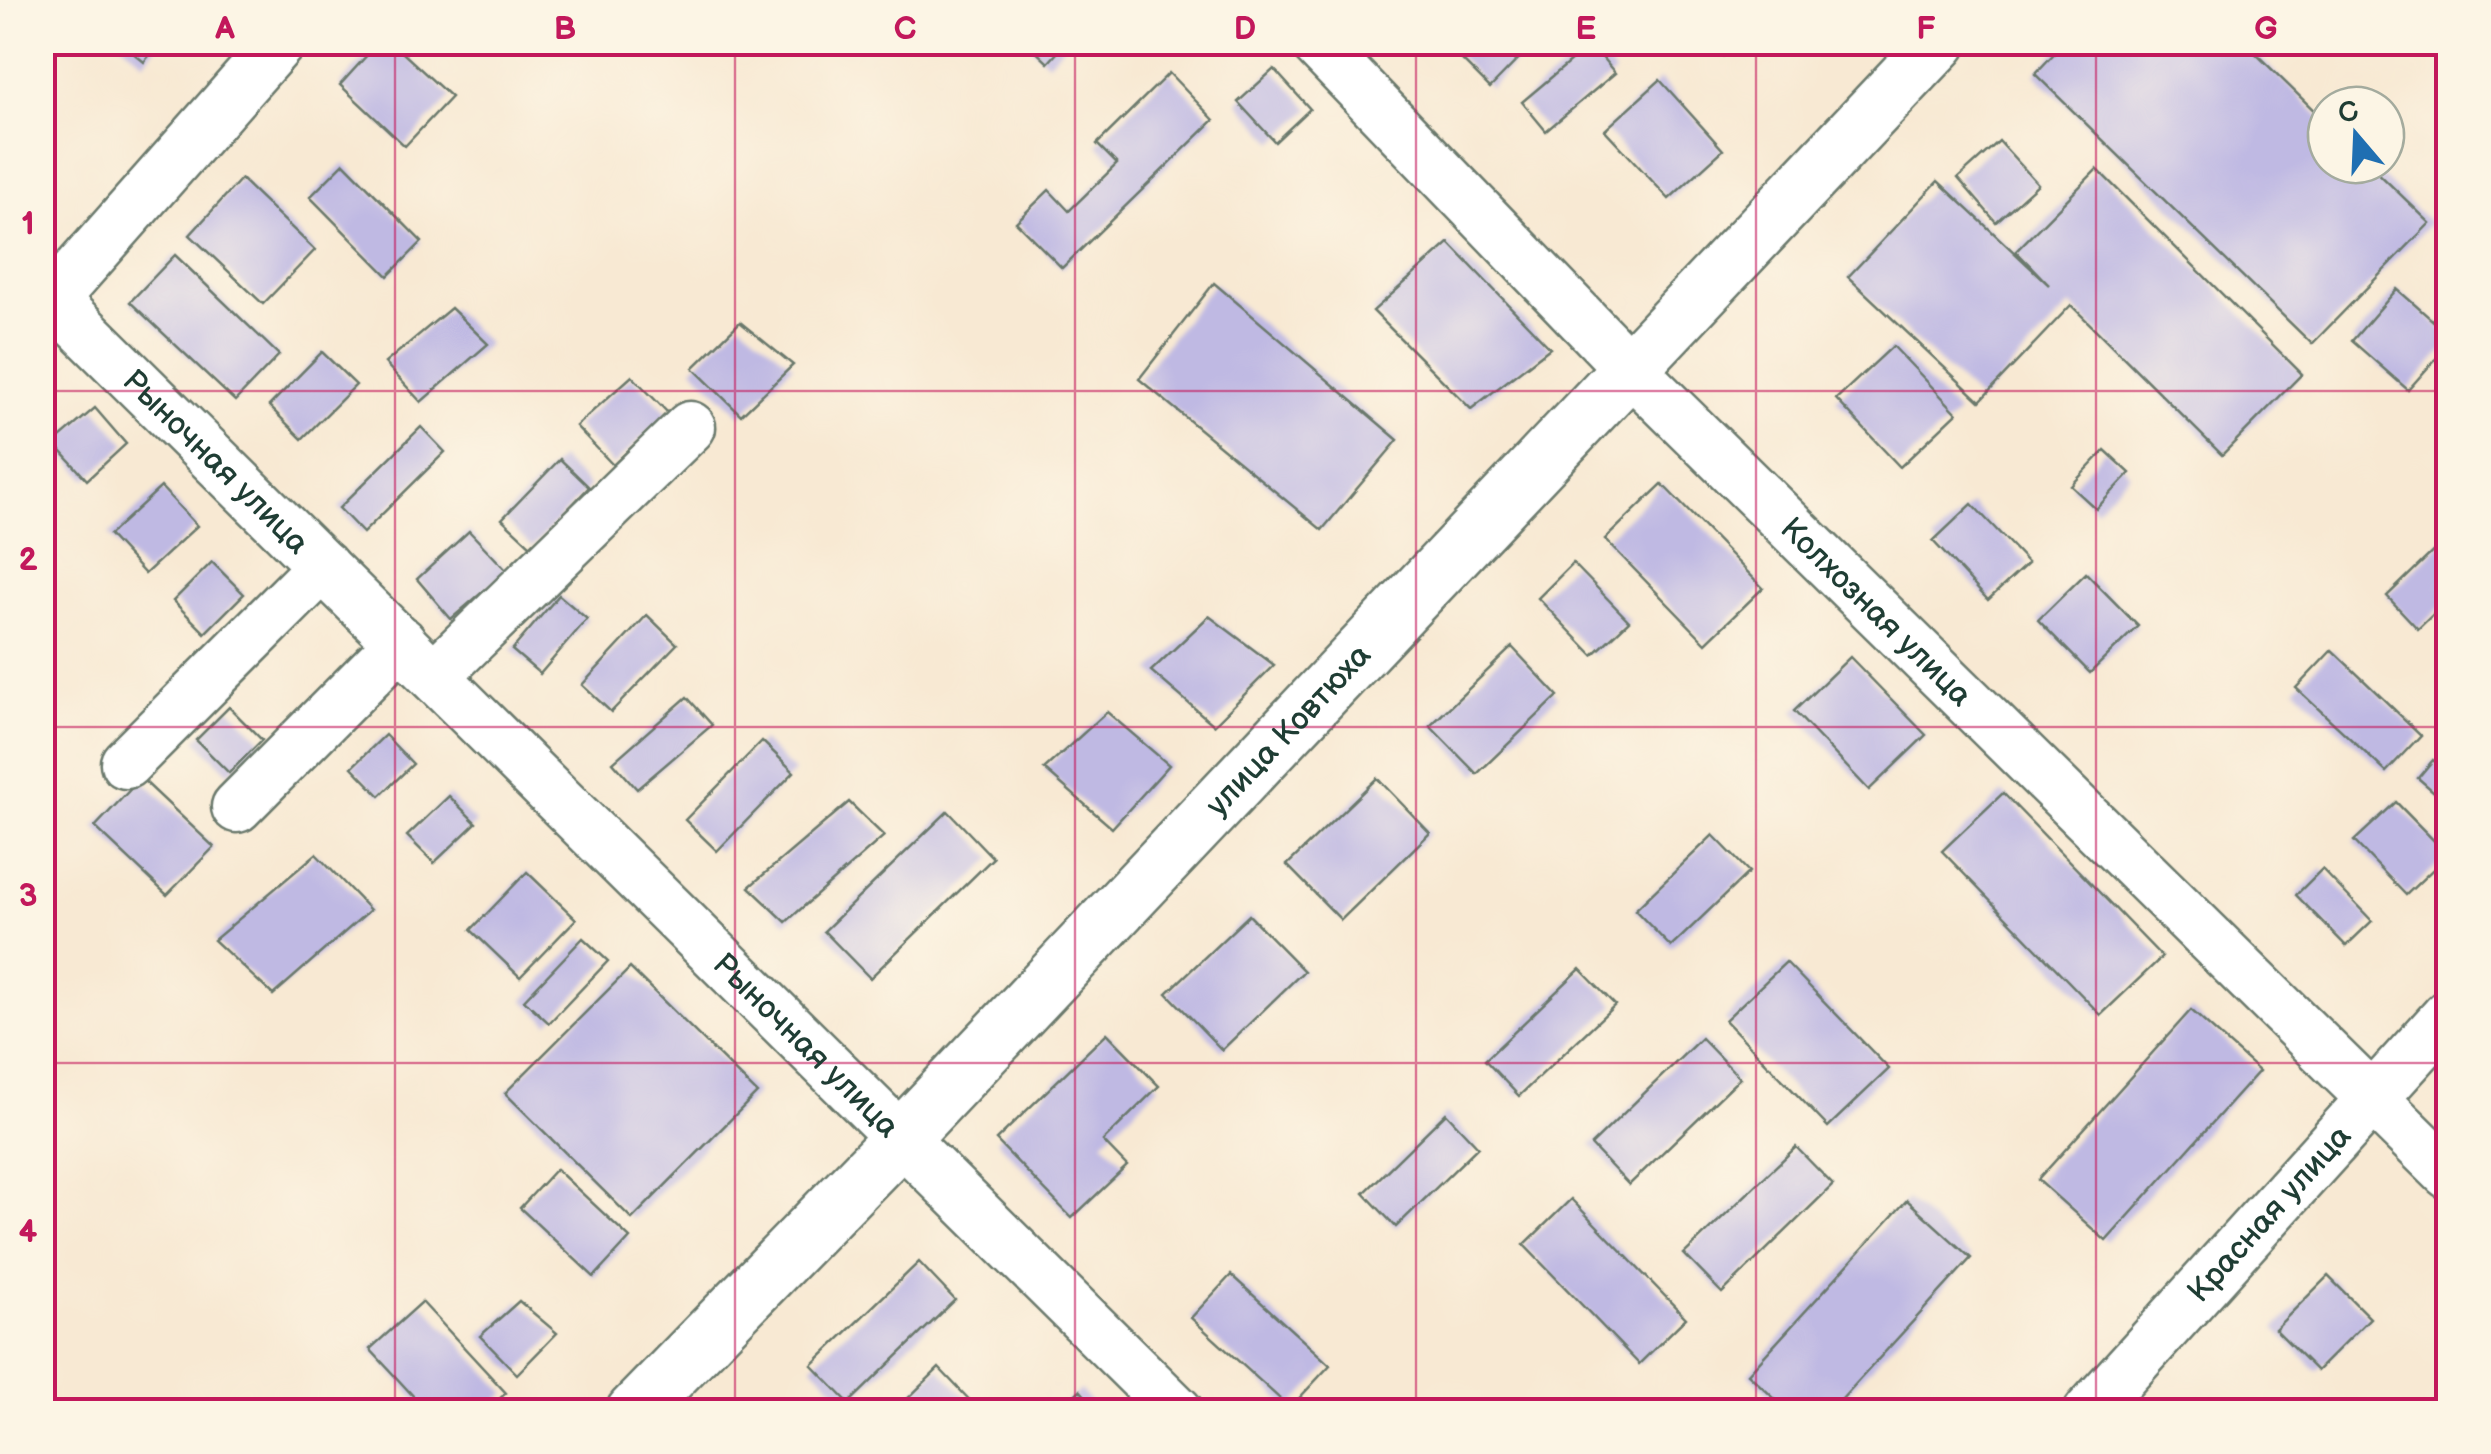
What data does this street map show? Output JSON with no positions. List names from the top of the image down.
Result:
{
  "streets": {
    "main road": ["улица Ковтюха"],
    "street": ["Рыночная улица", "Колхозная улица", "Красная улица"]
  },
  "crossings": [
    ["Рыночная улица", "улица Ковтюха"],
    ["Колхозная улица", "улица Ковтюха"],
    ["Колхозная улица", "Красная улица"]
  ],
  "north": "top",
  "grid": {
    "columns": [
      "A",
      "B",
      "C",
      "D",
      "E",
      "F",
      "G"
    ],
    "rows": [
      "1",
      "2",
      "3",
      "4"
    ]
  }
}
